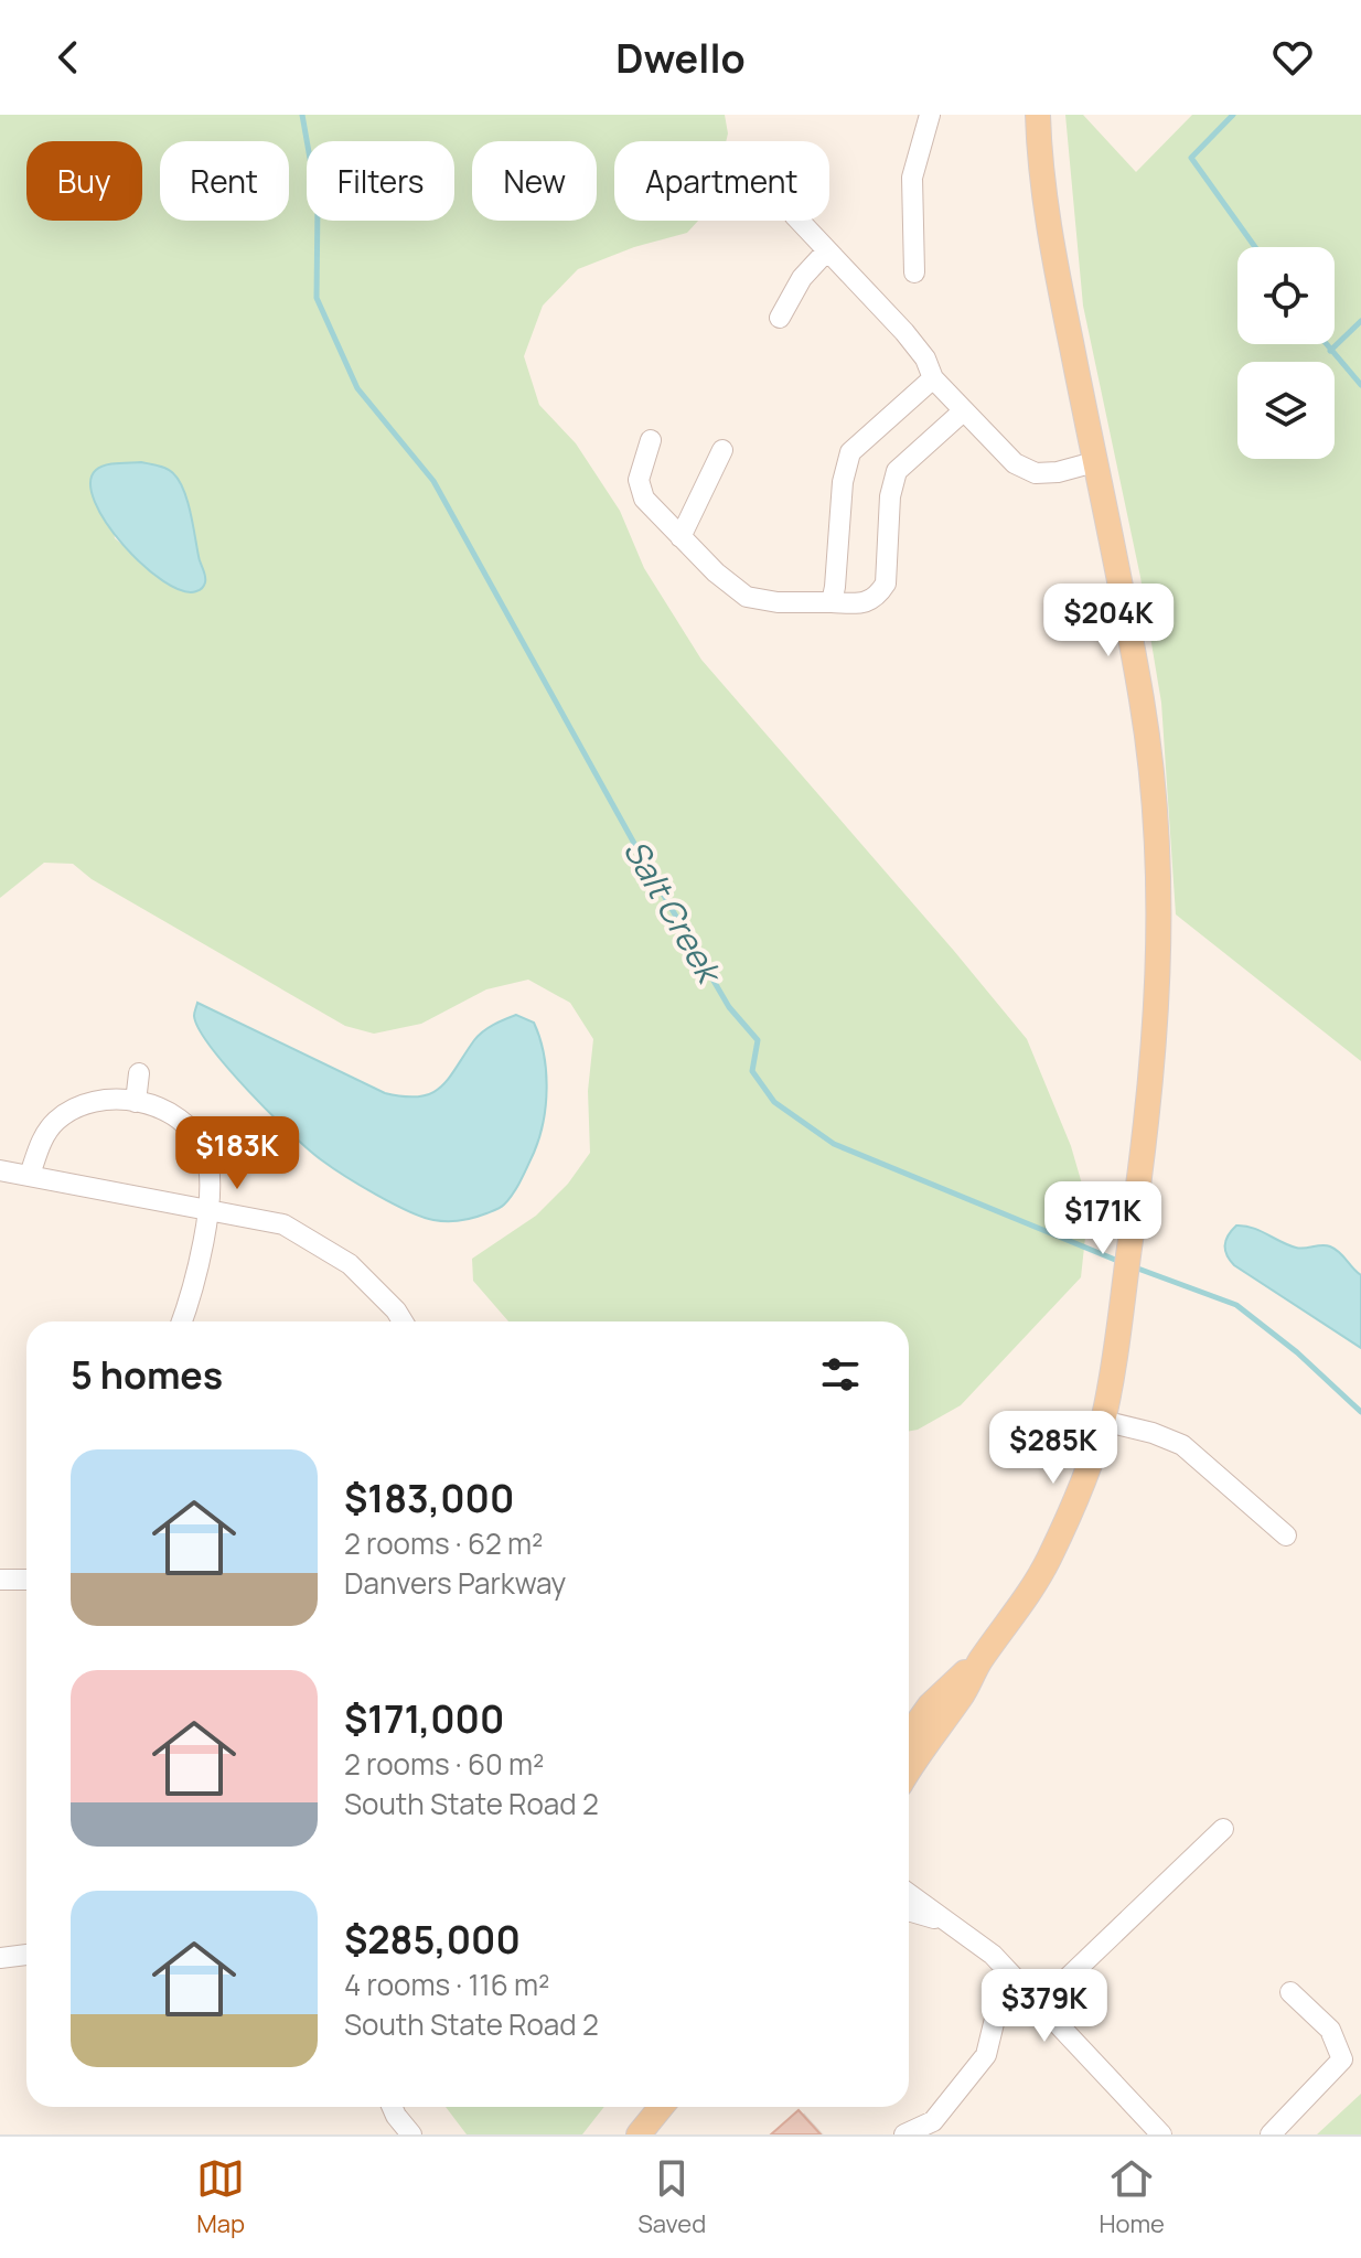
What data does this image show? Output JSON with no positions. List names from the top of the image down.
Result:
{
  "water": ["Salt Creek"],
  "page": {
    "header": "Dwello",
    "chip": [
      "Buy",
      "Rent",
      "Filters",
      "New",
      "Apartment"
    ],
    "price": [
      "$204K",
      "$183K",
      "$171K",
      "$285K",
      "$379K"
    ],
    "heading": "5 homes",
    "list": [
      {
        "name": "$183,000",
        "note": "2 rooms · 62 m² · Danvers Parkway"
      },
      {
        "name": "$171,000",
        "note": "2 rooms · 60 m² · South State Road 2"
      },
      {
        "name": "$285,000",
        "note": "4 rooms · 116 m² · South State Road 2"
      }
    ],
    "tabs": ["Map", "Saved", "Home"]
  }
}
